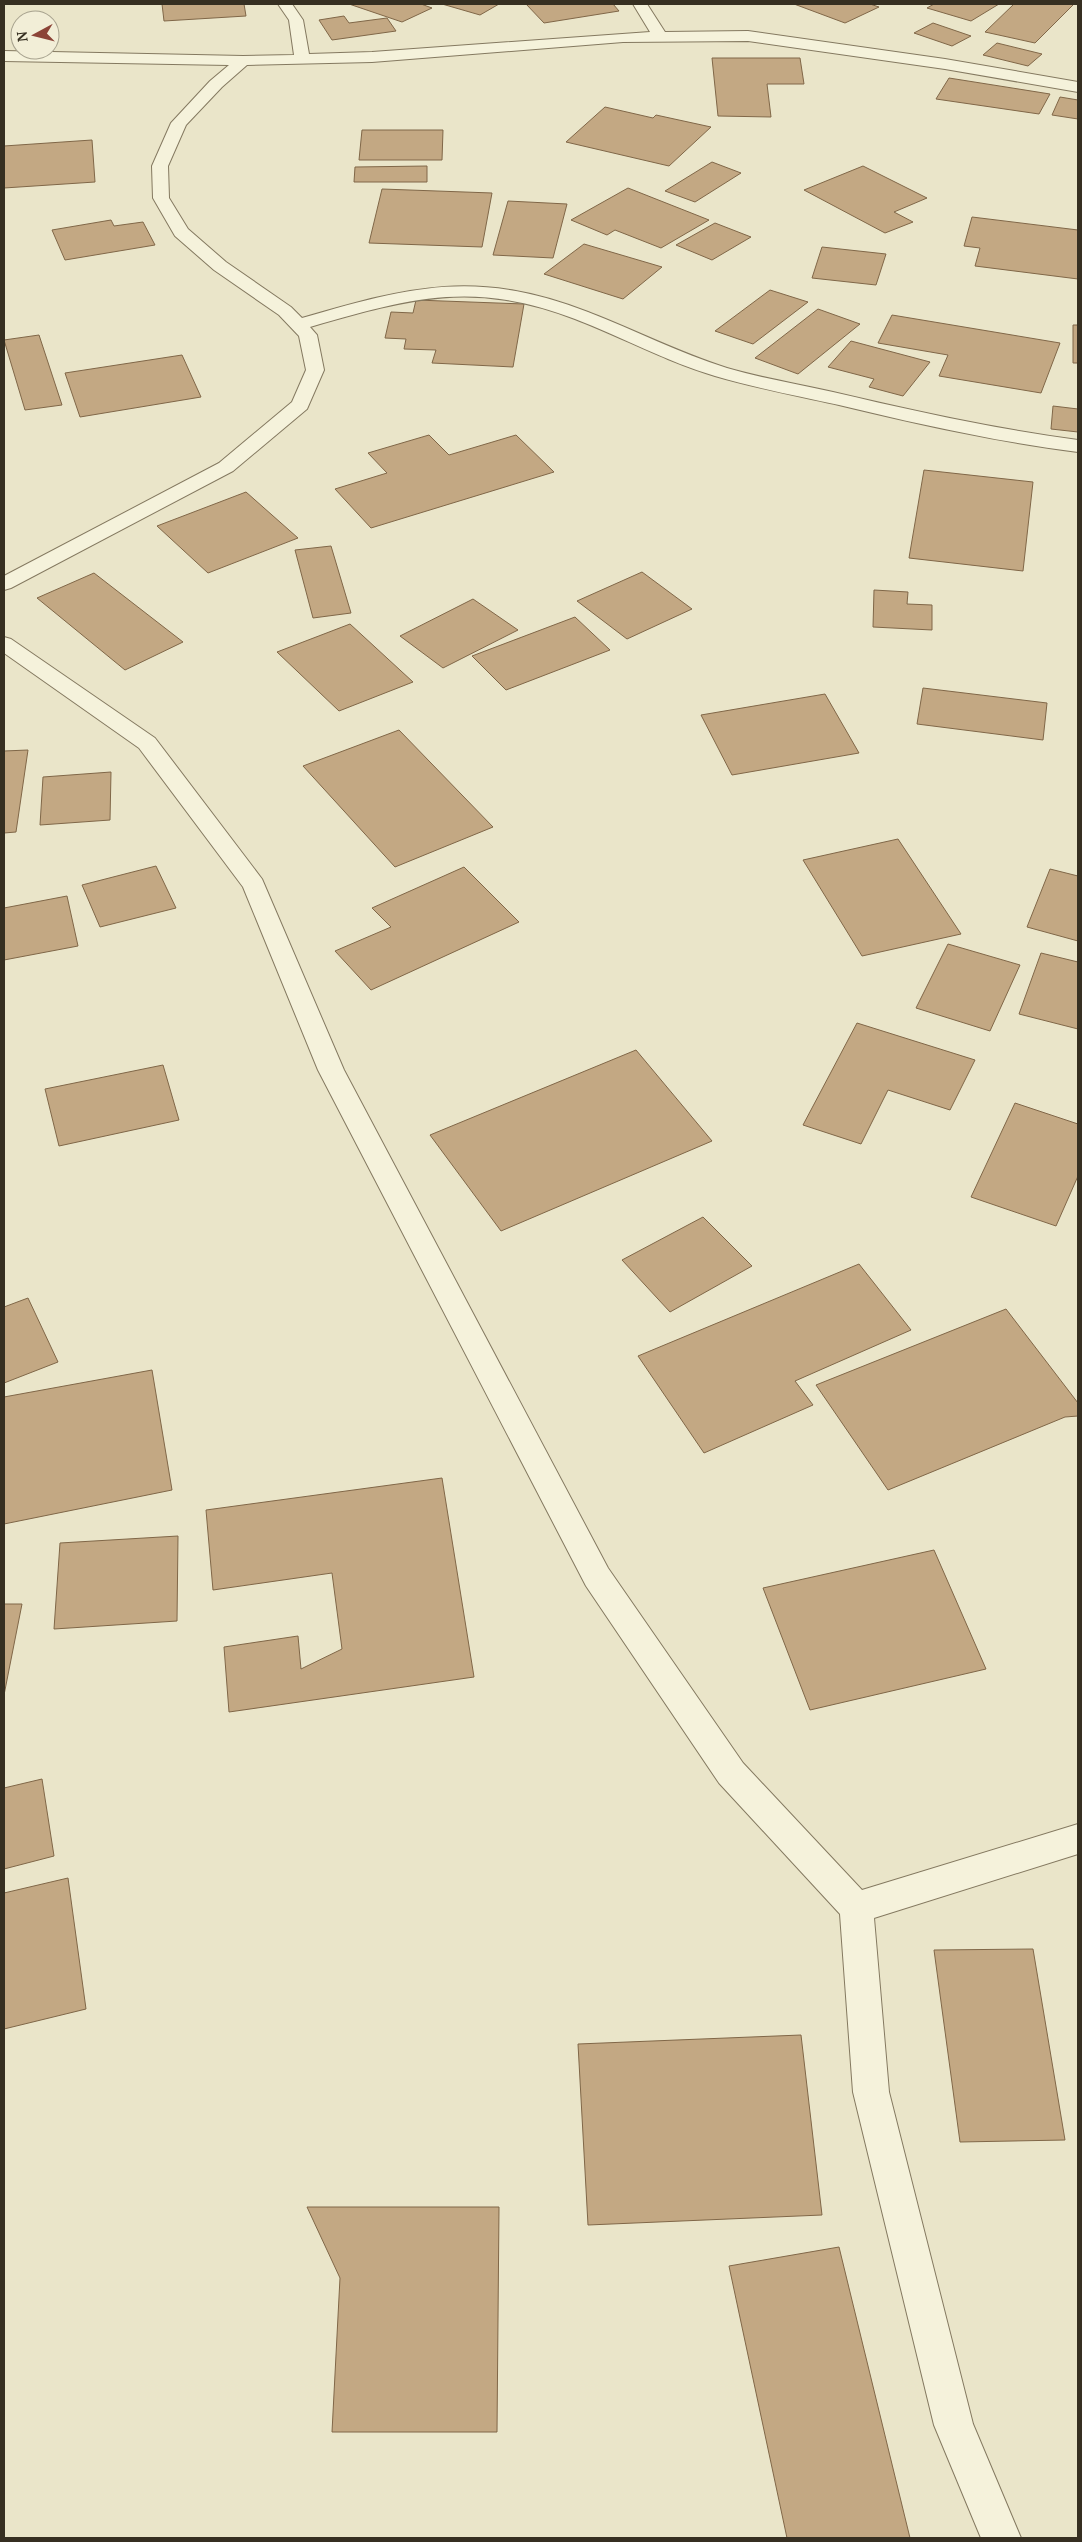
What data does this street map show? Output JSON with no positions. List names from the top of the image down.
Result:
{
  "north": "left"
}
